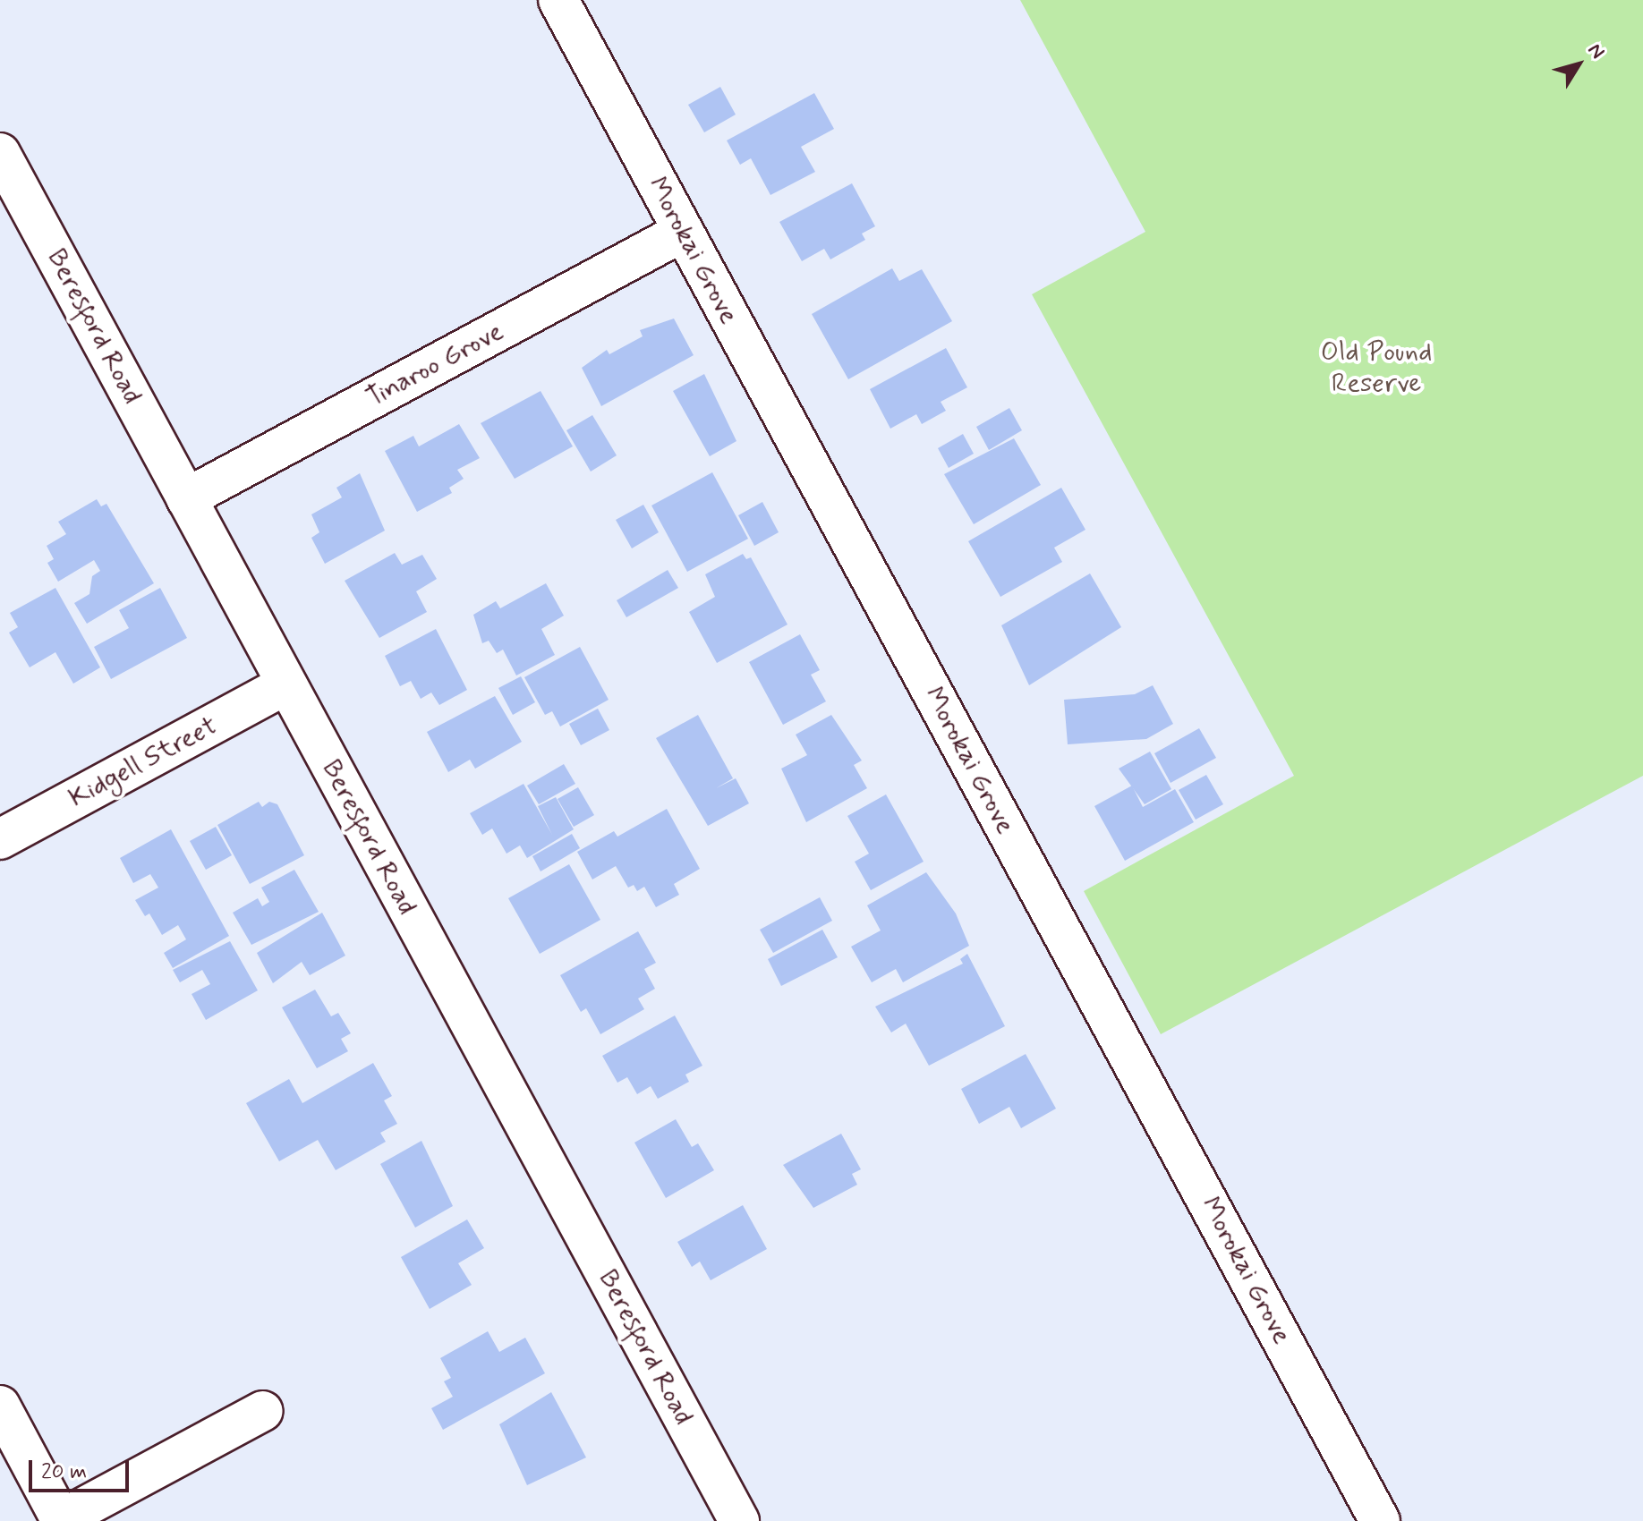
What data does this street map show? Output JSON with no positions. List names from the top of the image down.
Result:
{
  "streets": {
    "street": [
      "Morokai Grove",
      "Beresford Road",
      "Tinaroo Grove",
      "Kidgell Street"
    ]
  },
  "crossings": [
    ["Morokai Grove", "Tinaroo Grove"],
    ["Beresford Road", "Tinaroo Grove"],
    ["Beresford Road", "Kidgell Street"]
  ],
  "parks": ["Old Pound Reserve"],
  "scale_bar": "20 m",
  "north": "top right"
}
